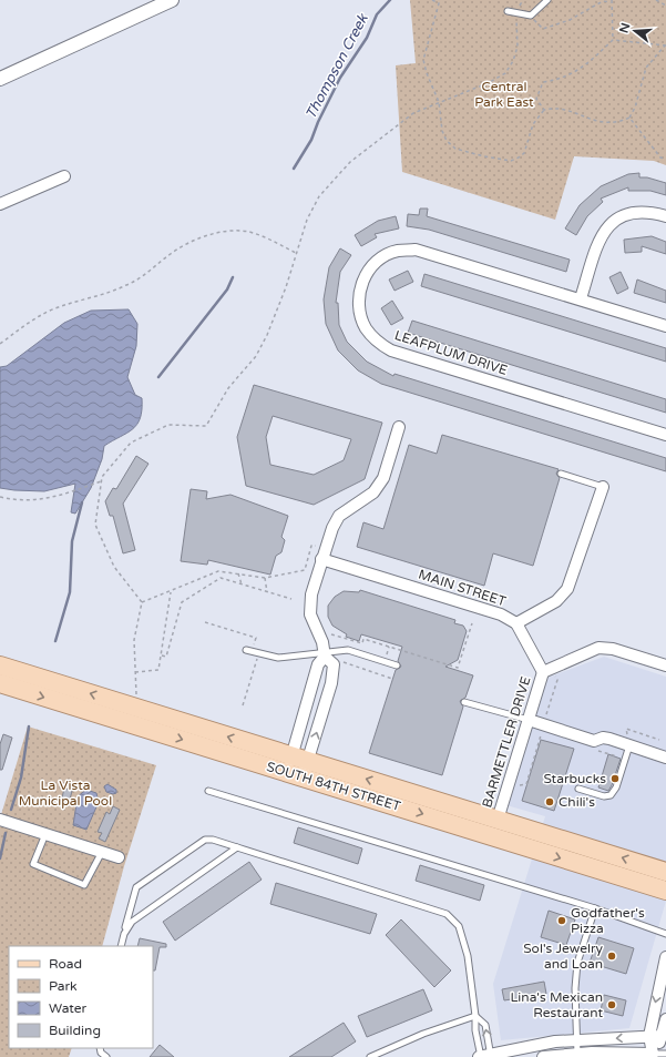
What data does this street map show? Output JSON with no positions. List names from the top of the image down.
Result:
{
  "streets": {
    "main road": ["SOUTH 84TH STREET"],
    "street": ["LEAFPLUM DRIVE", "MAIN STREET", "BARMETTLER DRIVE"]
  },
  "crossings": [
    ["MAIN STREET", "BARMETTLER DRIVE"],
    ["BARMETTLER DRIVE", "SOUTH 84TH STREET"]
  ],
  "water": ["Thompson Creek"],
  "parks": ["Central Park East", "La Vista Municipal Pool"],
  "places": [
    "Starbucks",
    "Chili's",
    "Godfather's Pizza",
    "Sol's Jewelry and Loan",
    "Lina's Mexican Restaurant"
  ],
  "legend": [
    "Road",
    "Park",
    "Water",
    "Building"
  ],
  "north": "left"
}
